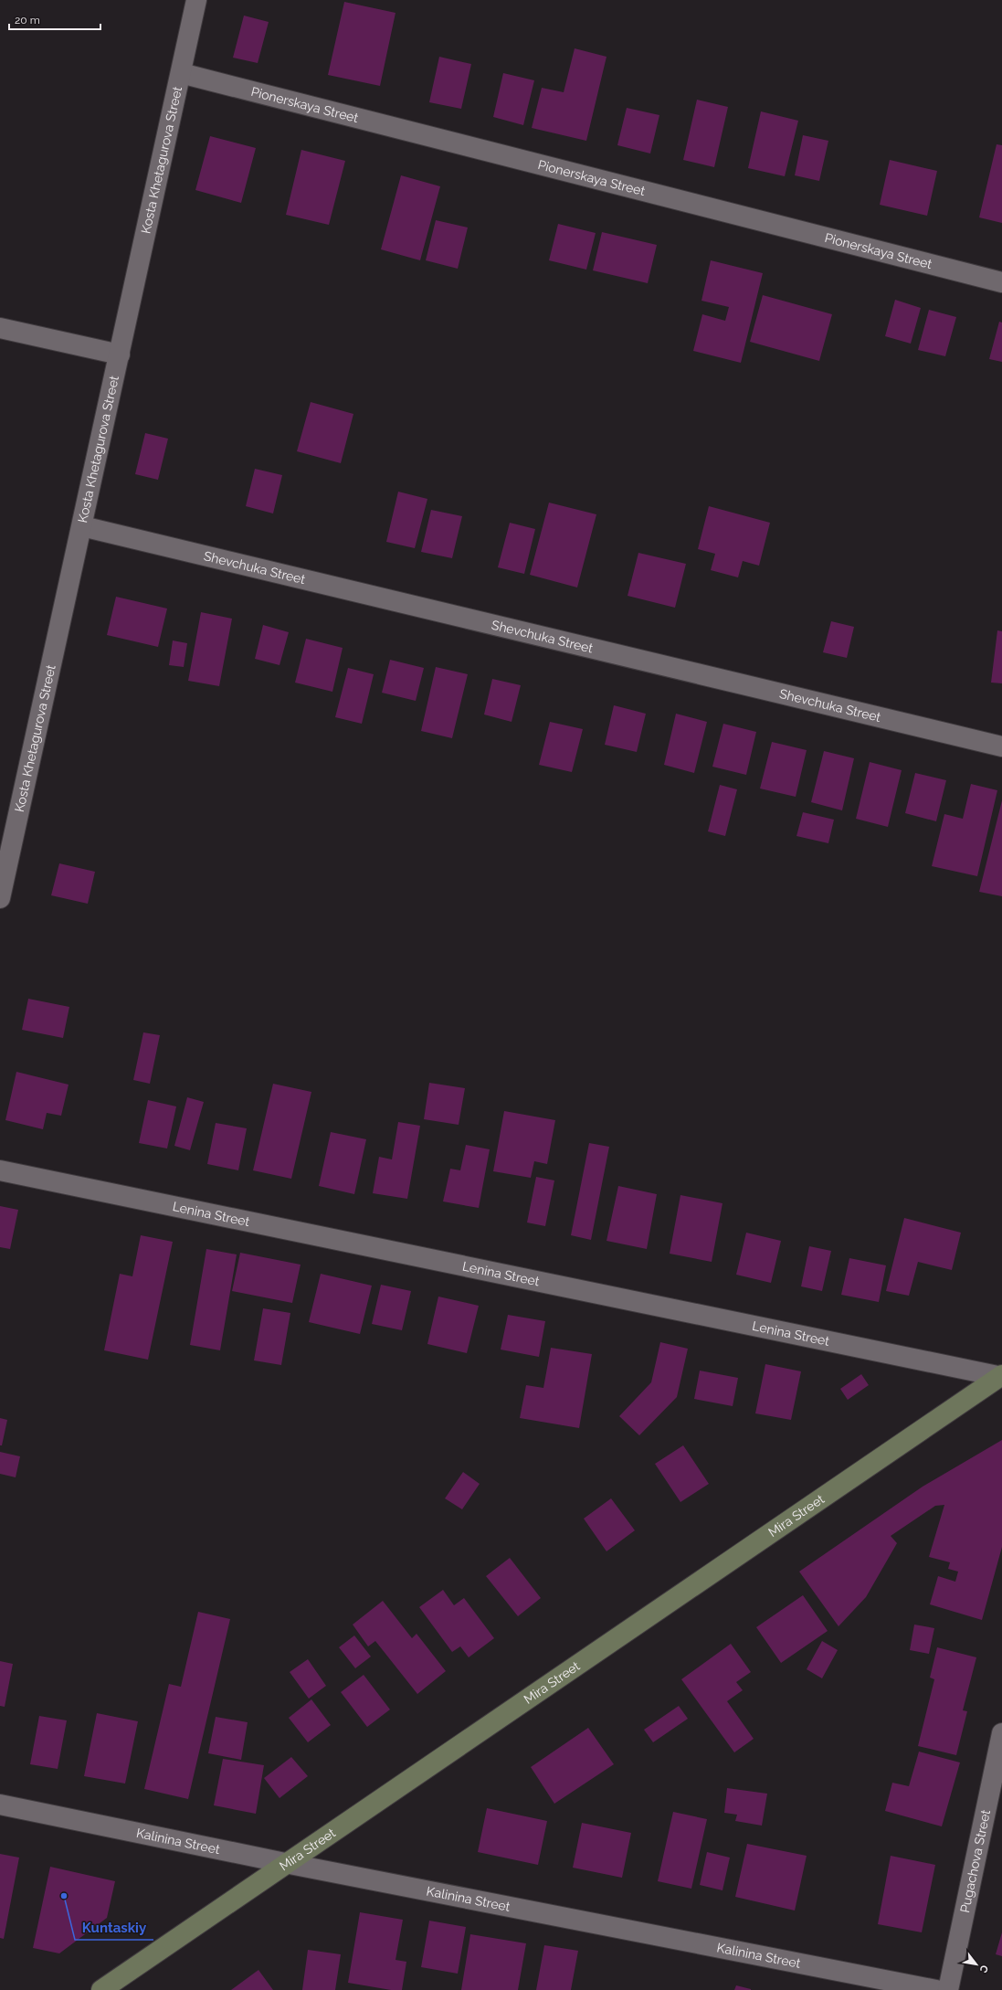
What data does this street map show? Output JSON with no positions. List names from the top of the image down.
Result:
{
  "streets": {
    "main road": ["Mira Street"],
    "street": [
      "Pionerskaya Street",
      "Kosta Khetagurova Street",
      "Shevchuka Street",
      "Lenina Street",
      "Kalinina Street",
      "Pugachova Street"
    ]
  },
  "crossings": [
    ["Pionerskaya Street", "Kosta Khetagurova Street"],
    ["Kosta Khetagurova Street", "Shevchuka Street"],
    ["Lenina Street", "Mira Street"],
    ["Mira Street", "Kalinina Street"]
  ],
  "places": ["Kuntaskiy"],
  "scale_bar": "20 m",
  "north": "bottom right"
}
